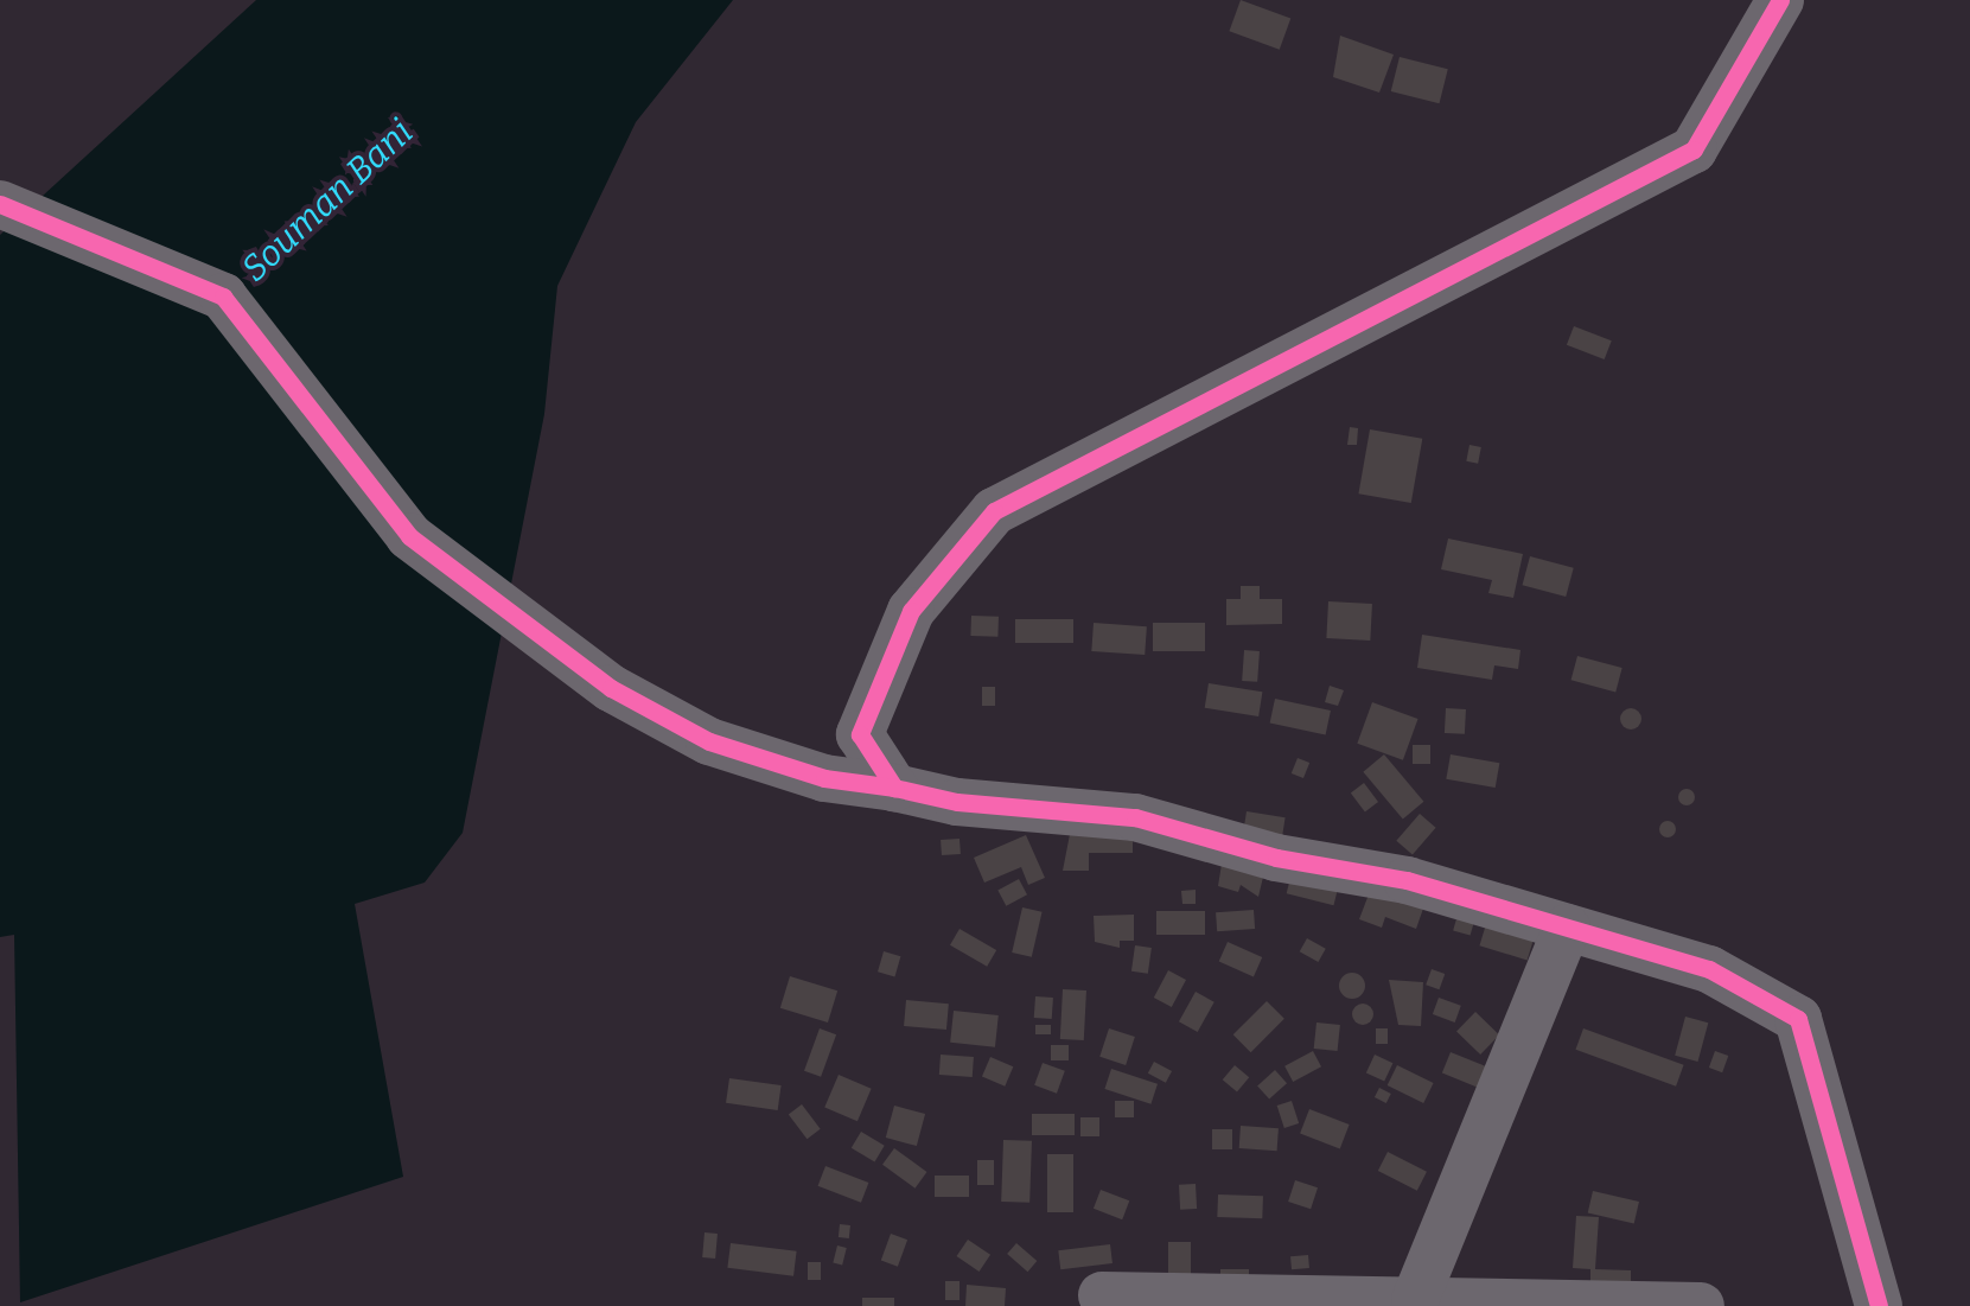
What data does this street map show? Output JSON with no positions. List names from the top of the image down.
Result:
{
  "water": ["Souman Bani"]
}
